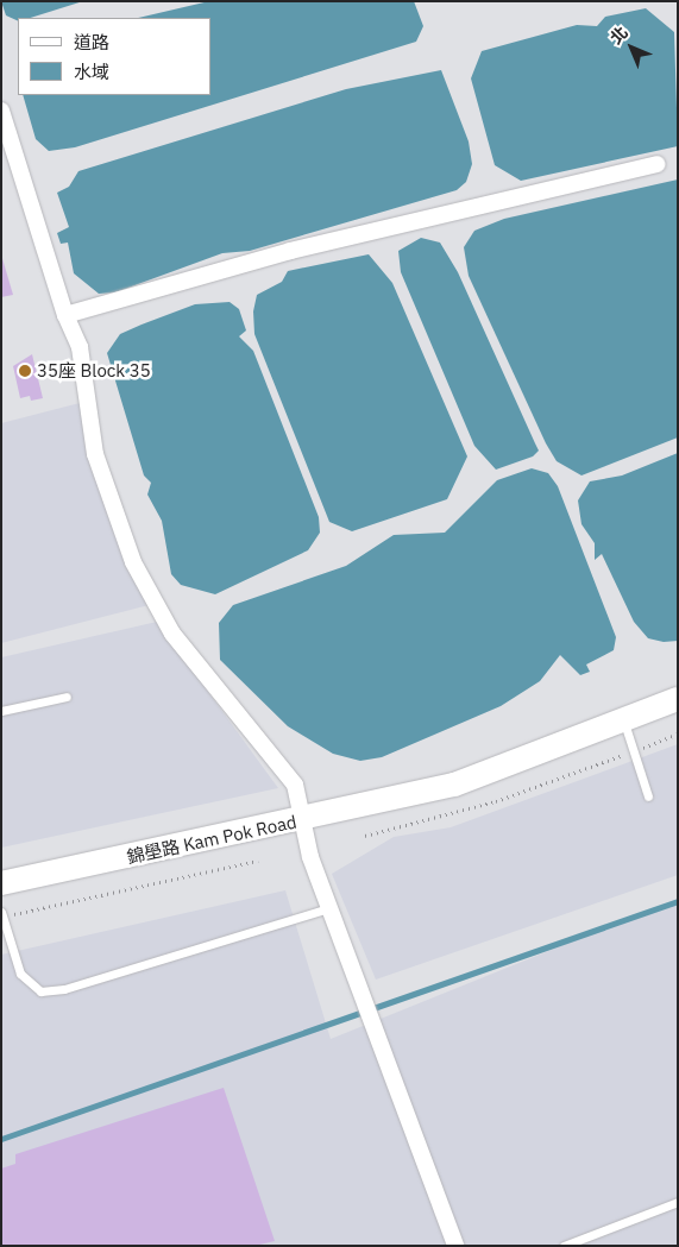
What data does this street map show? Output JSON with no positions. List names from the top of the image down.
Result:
{
  "streets": {
    "street": ["錦壆路 Kam Pok Road"]
  },
  "places": ["35座 Block 35"],
  "legend": ["道路", "水域"],
  "north": "top left"
}
